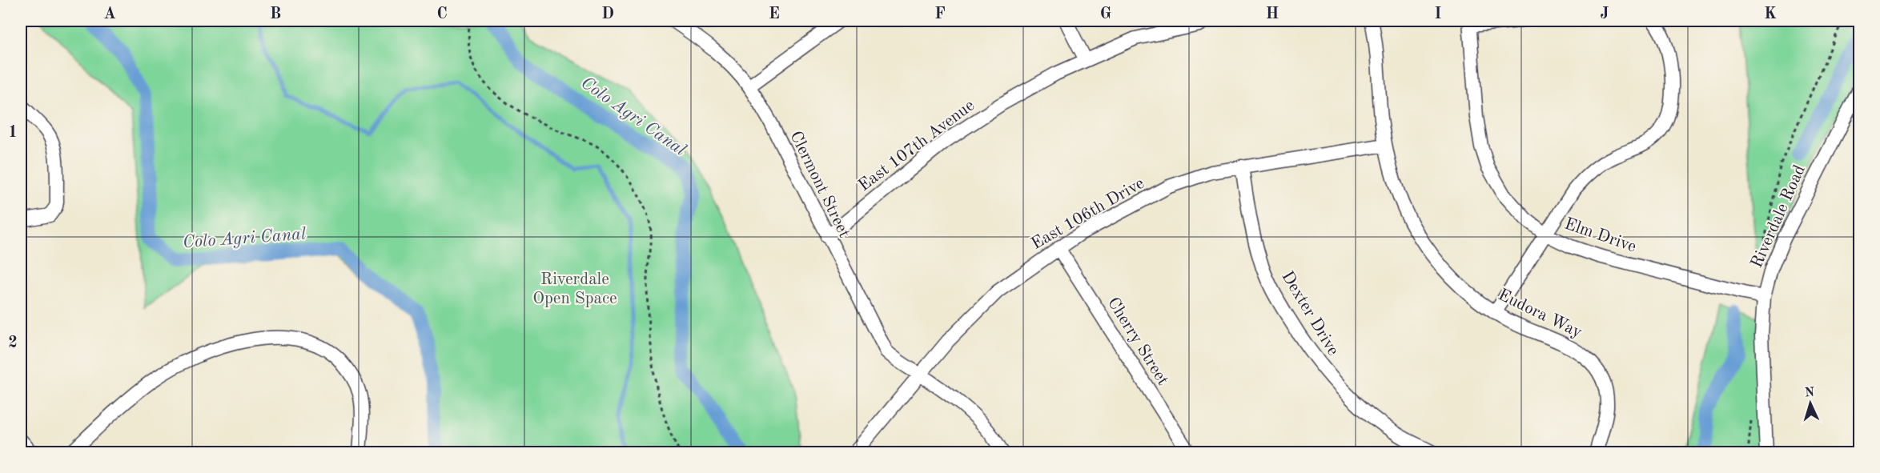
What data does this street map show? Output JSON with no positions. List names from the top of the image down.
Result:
{
  "streets": {
    "street": [
      "East 107th Avenue",
      "Clermont Street",
      "East 106th Drive",
      "Riverdale Road",
      "Elm Drive",
      "Dexter Drive",
      "Eudora Way",
      "Cherry Street"
    ]
  },
  "crossings": [
    ["East 107th Avenue", "Clermont Street"],
    ["Clermont Street", "East 106th Drive"],
    ["East 106th Drive", "Dexter Drive"],
    ["East 106th Drive", "Eudora Way"],
    ["East 106th Drive", "Cherry Street"],
    ["Riverdale Road", "Elm Drive"]
  ],
  "water": ["Colo Agri Canal"],
  "parks": ["Riverdale Open Space"],
  "north": "top",
  "grid": {
    "columns": [
      "A",
      "B",
      "C",
      "D",
      "E",
      "F",
      "G",
      "H",
      "I",
      "J",
      "K"
    ],
    "rows": ["1", "2"]
  }
}
